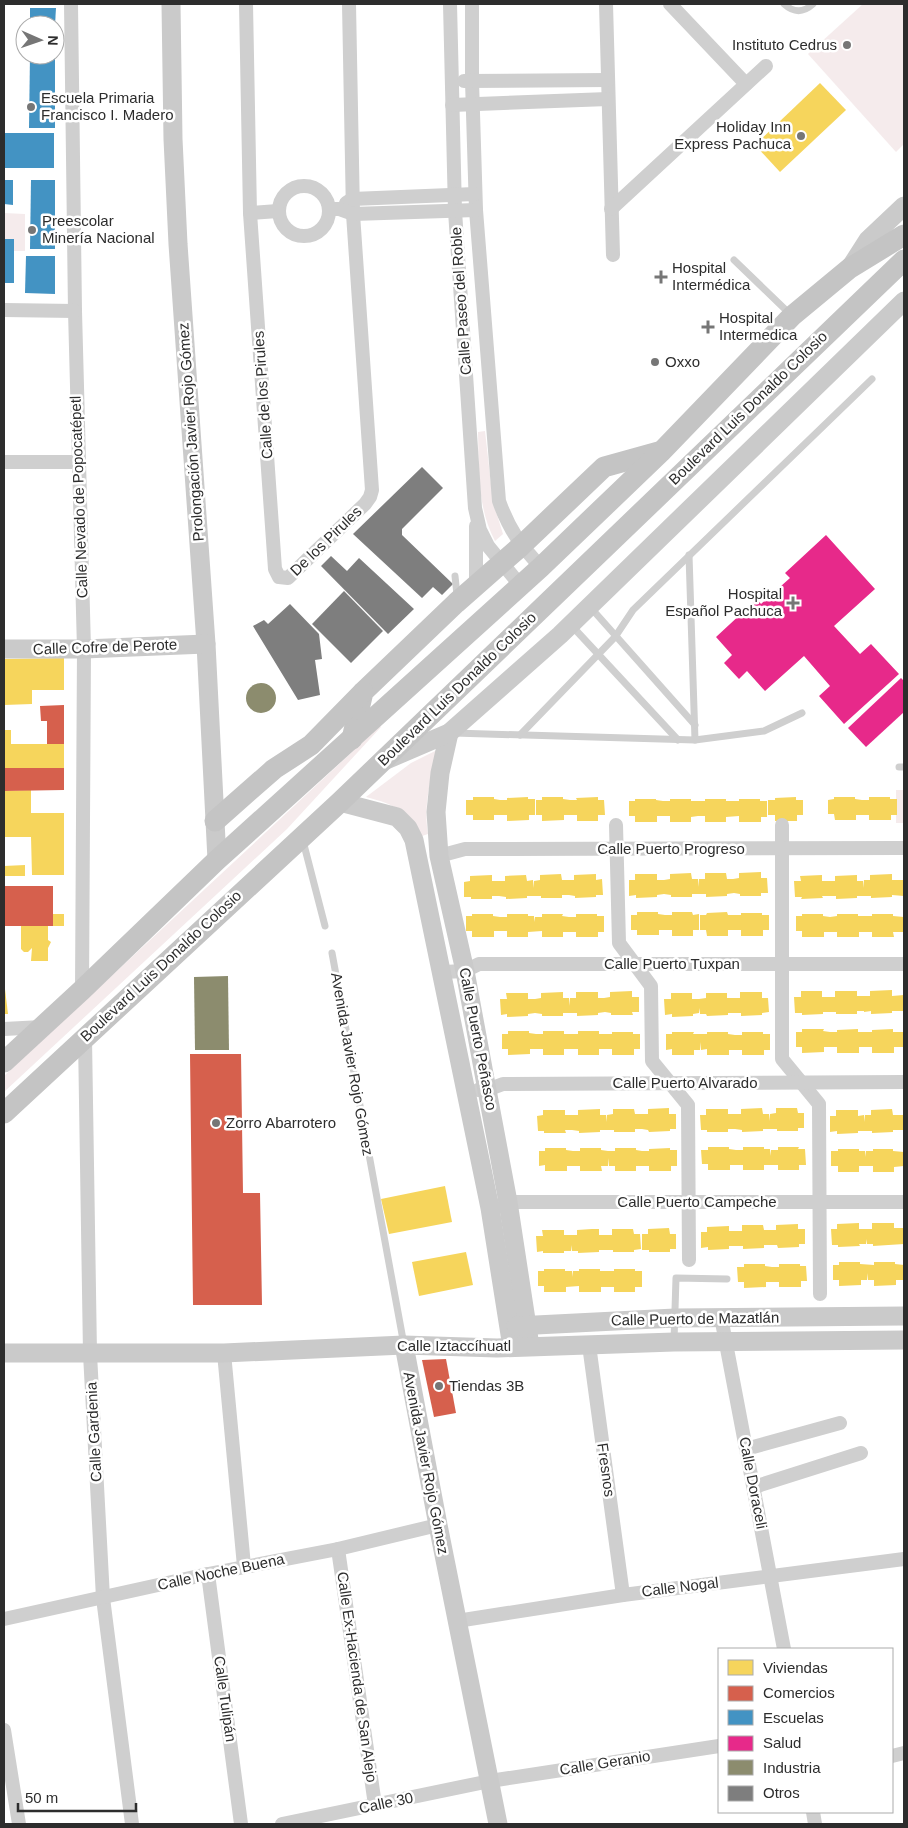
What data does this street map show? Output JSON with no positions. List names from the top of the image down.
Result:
{
  "streets": {
    "main road": ["Boulevard Luis Donaldo Colosio"],
    "street": [
      "Calle Paseo del Roble",
      "Calle de los Pirules",
      "Prolongación Javier Rojo Gómez",
      "Calle Nevado de Popocatépetl",
      "De los Pirules",
      "Calle Cofre de Perote",
      "Calle Puerto Progreso",
      "Calle Puerto Tuxpan",
      "Calle Puerto Peñasco",
      "Avenida Javier Rojo Gómez",
      "Calle Puerto Alvarado",
      "Calle Puerto Campeche",
      "Calle Puerto de Mazatlán",
      "Calle Iztaccíhuatl",
      "Calle Gardenia",
      "Fresnos",
      "Calle Doraceli",
      "Calle Noche Buena",
      "Calle Nogal",
      "Calle Ex-Hacienda de San Alejo",
      "Calle Tulipán",
      "Calle Geranio",
      "Calle 30"
    ]
  },
  "crossings": [
    ["Calle Paseo del Roble", "Boulevard Luis Donaldo Colosio"],
    ["Calle de los Pirules", "De los Pirules"],
    ["Boulevard Luis Donaldo Colosio", "Prolongación Javier Rojo Gómez"],
    ["Boulevard Luis Donaldo Colosio", "Calle Nevado de Popocatépetl"],
    ["Boulevard Luis Donaldo Colosio", "Calle Puerto Peñasco"],
    ["Boulevard Luis Donaldo Colosio", "Calle Gardenia"],
    ["Prolongación Javier Rojo Gómez", "Calle Cofre de Perote"],
    ["Calle Nevado de Popocatépetl", "Calle Cofre de Perote"],
    ["Calle Puerto Progreso", "Calle Puerto Peñasco"],
    ["Calle Puerto Tuxpan", "Calle Puerto Peñasco"],
    ["Calle Puerto Peñasco", "Calle Puerto Alvarado"],
    ["Calle Puerto Peñasco", "Calle Puerto Campeche"],
    ["Calle Puerto Peñasco", "Calle Puerto de Mazatlán"],
    ["Calle Puerto Peñasco", "Calle Iztaccíhuatl"],
    ["Avenida Javier Rojo Gómez", "Calle Iztaccíhuatl"],
    ["Avenida Javier Rojo Gómez", "Calle Noche Buena"],
    ["Avenida Javier Rojo Gómez", "Calle Nogal"],
    ["Avenida Javier Rojo Gómez", "Calle Geranio"],
    ["Avenida Javier Rojo Gómez", "Calle 30"],
    ["Calle Puerto de Mazatlán", "Calle Doraceli"],
    ["Calle Iztaccíhuatl", "Calle Gardenia"],
    ["Calle Iztaccíhuatl", "Fresnos"],
    ["Calle Iztaccíhuatl", "Calle Doraceli"],
    ["Calle Gardenia", "Calle Noche Buena"],
    ["Fresnos", "Calle Nogal"],
    ["Calle Doraceli", "Calle Nogal"],
    ["Calle Noche Buena", "Calle Ex-Hacienda de San Alejo"],
    ["Calle Noche Buena", "Calle Tulipán"],
    ["Calle Ex-Hacienda de San Alejo", "Calle 30"],
    ["Calle Geranio", "Calle 30"]
  ],
  "places": {
    "other": [
      "Instituto Cedrus",
      "Escuela Primaria Francisco I. Madero",
      "Holiday Inn Express Pachuca",
      "Preescolar Minería Nacional",
      "Oxxo",
      "Zorro Abarrotero",
      "Tiendas 3B"
    ],
    "health": ["Hospital Intermédica", "Hospital Intermedica", "Hospital Español Pachuca"]
  },
  "legend": [
    "Viviendas",
    "Comercios",
    "Escuelas",
    "Salud",
    "Industria",
    "Otros"
  ],
  "scale_bar": "50 m",
  "north": "right"
}
